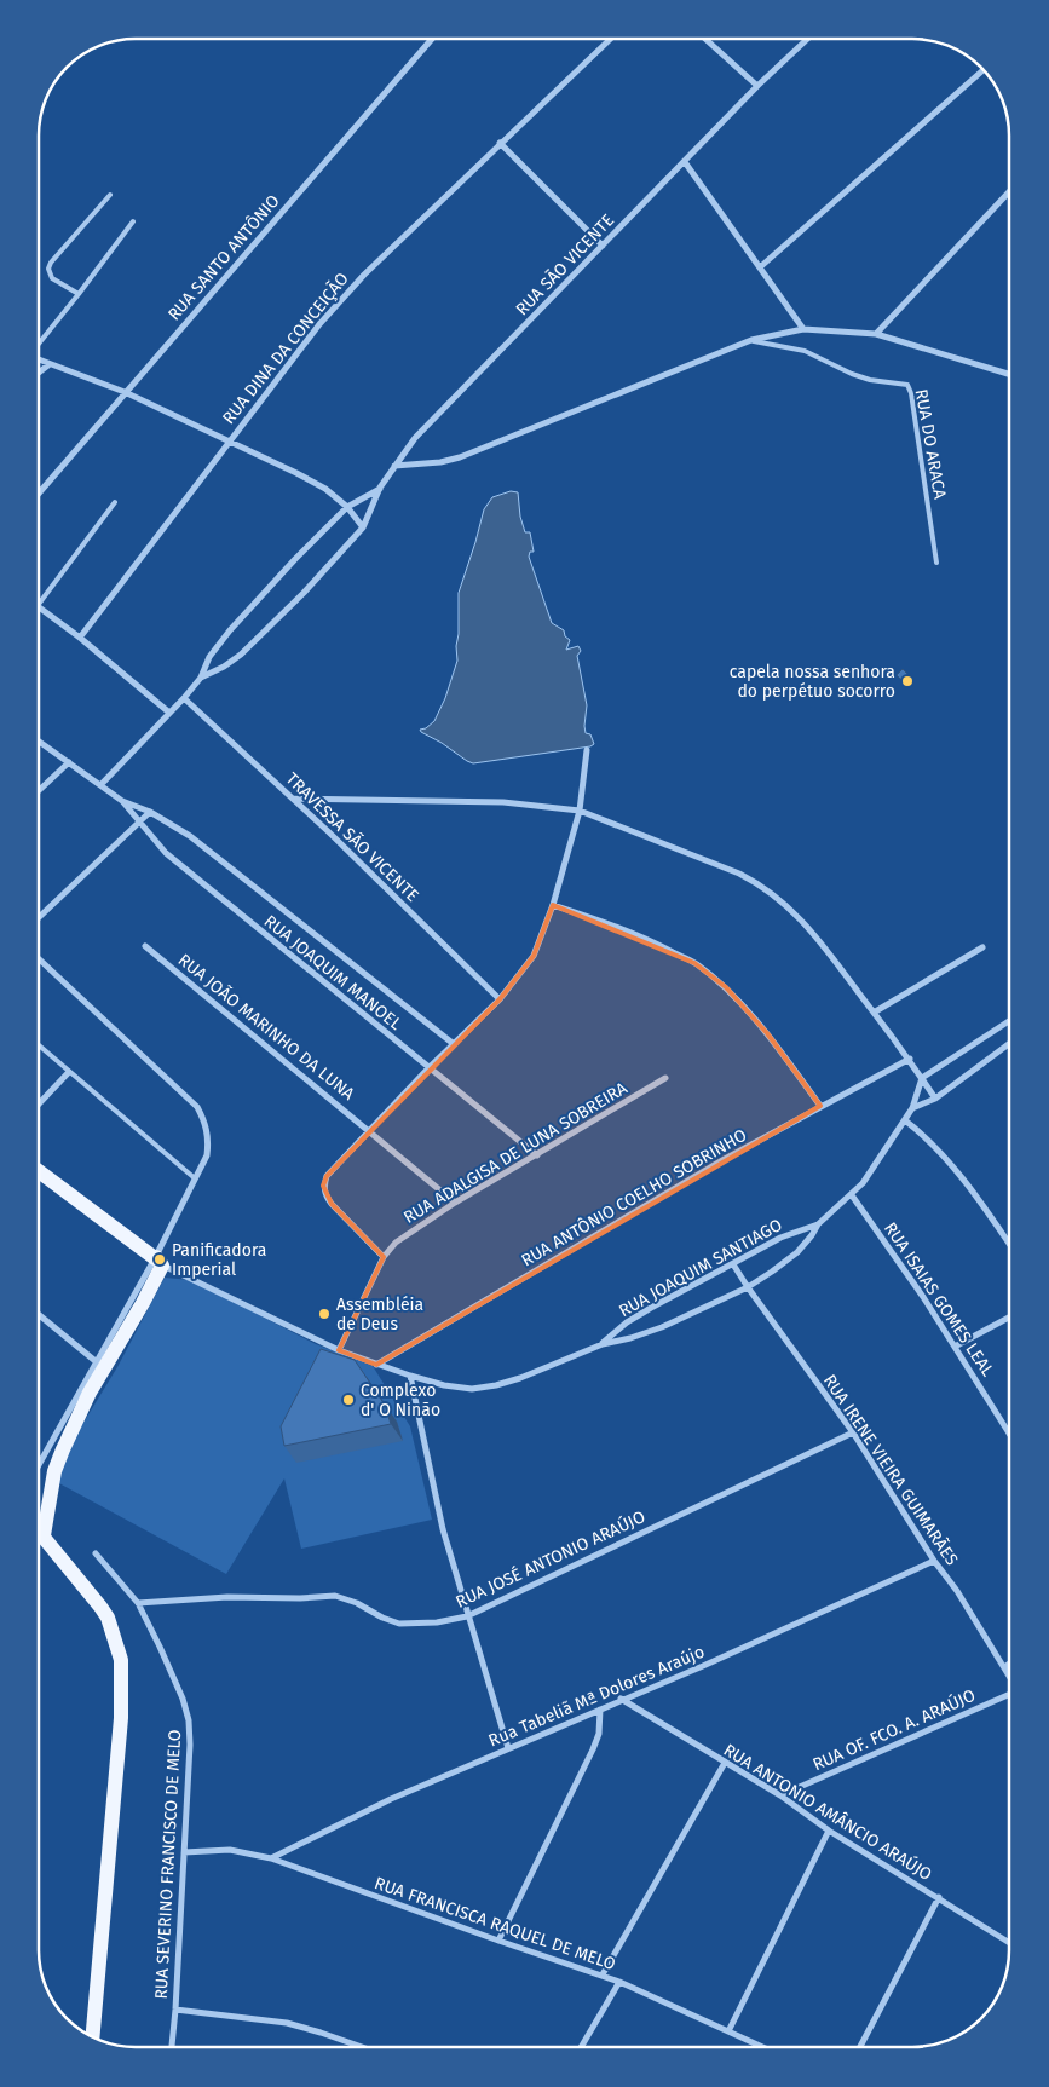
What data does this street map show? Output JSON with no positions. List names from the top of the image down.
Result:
{
  "streets": {
    "street": [
      "RUA SANTO ANTÔNIO",
      "RUA SÃO VICENTE",
      "RUA DINA DA CONCEIÇÃO",
      "TRAVESSA SÃO VICENTE",
      "RUA JOAQUIM MANOEL",
      "RUA JOÃO MARINHO DA LUNA",
      "RUA ADALGISA DE LUNA SOBREIRA",
      "RUA ANTÔNIO COELHO SOBRINHO",
      "RUA JOAQUIM SANTIAGO",
      "RUA ISAIAS GOMES LEAL",
      "RUA IRENE VIEIRA GUIMARÃES",
      "RUA JOSÉ ANTONIO ARAÚJO",
      "Rua Tabeliã Mª Dolores Araújo",
      "RUA OF. FCO. A. ARAÚJO",
      "RUA ANTONIO AMÂNCIO ARAÚJO",
      "RUA SEVERINO FRANCISCO DE MELO",
      "RUA FRANCISCA RAQUEL DE MELO"
    ],
    "lane": ["RUA DO ARACA"]
  },
  "crossings": [
    ["RUA SÃO VICENTE", "TRAVESSA SÃO VICENTE"],
    ["RUA SÃO VICENTE", "RUA JOAQUIM MANOEL"],
    ["RUA JOAQUIM MANOEL", "RUA ADALGISA DE LUNA SOBREIRA"],
    ["RUA JOÃO MARINHO DA LUNA", "RUA ADALGISA DE LUNA SOBREIRA"],
    ["RUA ANTÔNIO COELHO SOBRINHO", "RUA JOAQUIM SANTIAGO"],
    ["RUA JOAQUIM SANTIAGO", "RUA ISAIAS GOMES LEAL"],
    ["RUA JOAQUIM SANTIAGO", "RUA IRENE VIEIRA GUIMARÃES"],
    ["RUA IRENE VIEIRA GUIMARÃES", "RUA JOSÉ ANTONIO ARAÚJO"],
    ["RUA IRENE VIEIRA GUIMARÃES", "Rua Tabeliã Mª Dolores Araújo"],
    ["RUA JOSÉ ANTONIO ARAÚJO", "RUA SEVERINO FRANCISCO DE MELO"],
    ["Rua Tabeliã Mª Dolores Araújo", "RUA ANTONIO AMÂNCIO ARAÚJO"],
    ["Rua Tabeliã Mª Dolores Araújo", "RUA FRANCISCA RAQUEL DE MELO"],
    ["RUA OF. FCO. A. ARAÚJO", "RUA ANTONIO AMÂNCIO ARAÚJO"],
    ["RUA SEVERINO FRANCISCO DE MELO", "RUA FRANCISCA RAQUEL DE MELO"]
  ],
  "places": [
    "capela nossa senhora do perpétuo socorro",
    "Panificadora Imperial",
    "Assembléia de Deus",
    "Complexo d' O Ninão"
  ]
}
